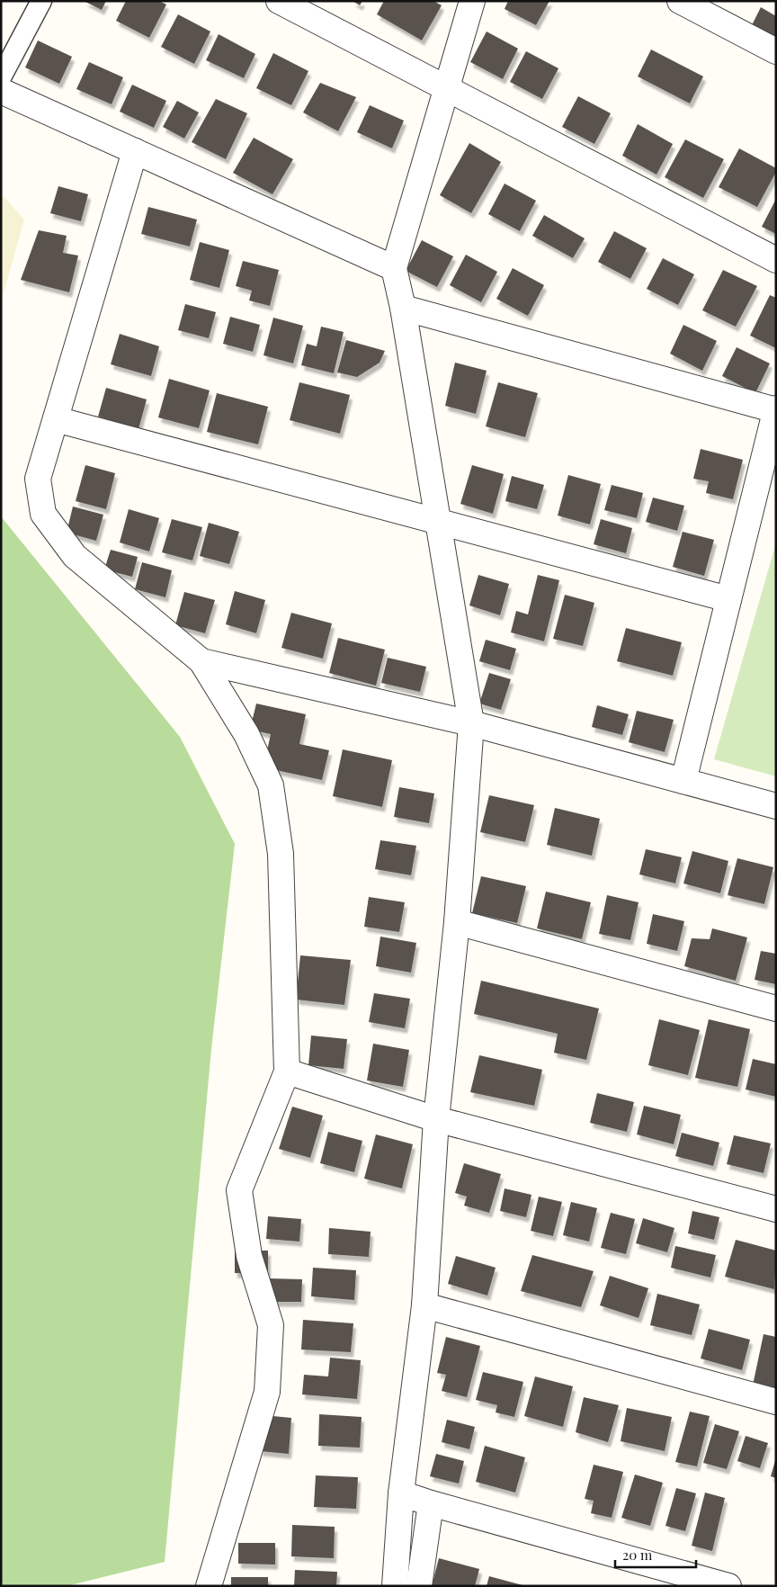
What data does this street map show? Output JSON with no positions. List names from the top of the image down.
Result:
{
  "scale_bar": "20 m"
}
